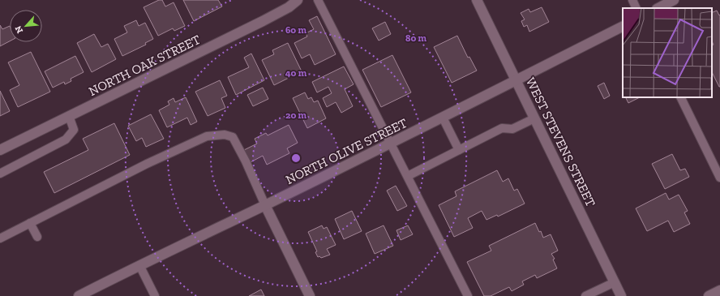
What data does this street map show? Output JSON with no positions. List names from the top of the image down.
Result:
{
  "streets": {
    "street": ["NORTH OAK STREET", "WEST STEVENS STREET", "NORTH OLIVE STREET"]
  },
  "crossings": [
    ["WEST STEVENS STREET", "NORTH OLIVE STREET"]
  ],
  "north": "bottom left",
  "rings": [
    "60 m",
    "80 m",
    "40 m",
    "20 m"
  ]
}
